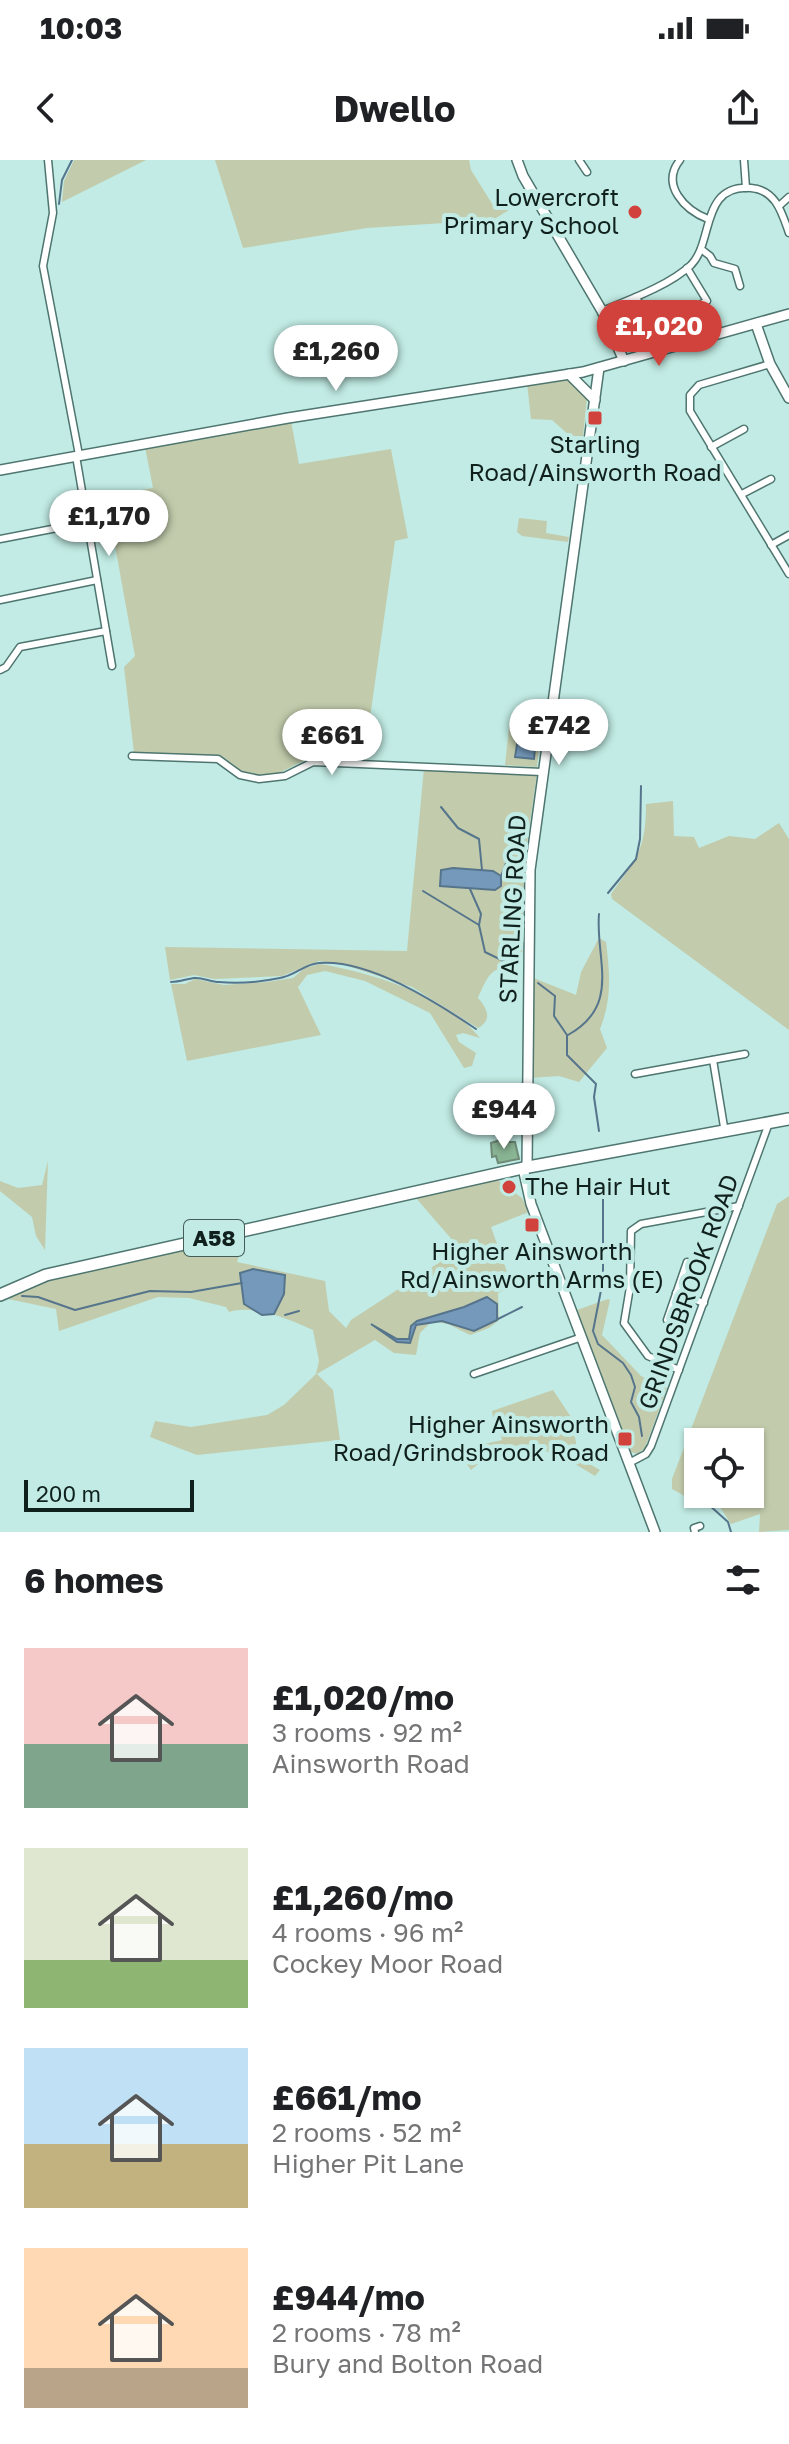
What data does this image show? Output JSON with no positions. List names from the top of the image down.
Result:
{
  "streets": {
    "highway": ["A58"],
    "main road": ["STARLING ROAD"],
    "street": ["GRINDSBROOK ROAD"]
  },
  "crossings": [
    ["STARLING ROAD", "A58"],
    ["STARLING ROAD", "GRINDSBROOK ROAD"],
    ["A58", "GRINDSBROOK ROAD"]
  ],
  "places": {
    "other": ["Lowercroft Primary School", "The Hair Hut"],
    "transit": ["Starling Road/Ainsworth Road", "Higher Ainsworth Rd/Ainsworth Arms (E)", "Higher Ainsworth Road/Grindsbrook Road"]
  },
  "scale_bar": "200 m",
  "page": {
    "status": "10:03",
    "header": "Dwello",
    "price": [
      "£1,020",
      "£1,260",
      "£1,170",
      "£742",
      "£661",
      "£944"
    ],
    "scale": "200 m",
    "heading": "6 homes",
    "list": [
      {
        "name": "£1,020/mo",
        "note": "3 rooms · 92 m² · Ainsworth Road"
      },
      {
        "name": "£1,260/mo",
        "note": "4 rooms · 96 m² · Cockey Moor Road"
      },
      {
        "name": "£661/mo",
        "note": "2 rooms · 52 m² · Higher Pit Lane"
      },
      {
        "name": "£944/mo",
        "note": "2 rooms · 78 m² · Bury and Bolton Road"
      }
    ]
  }
}
